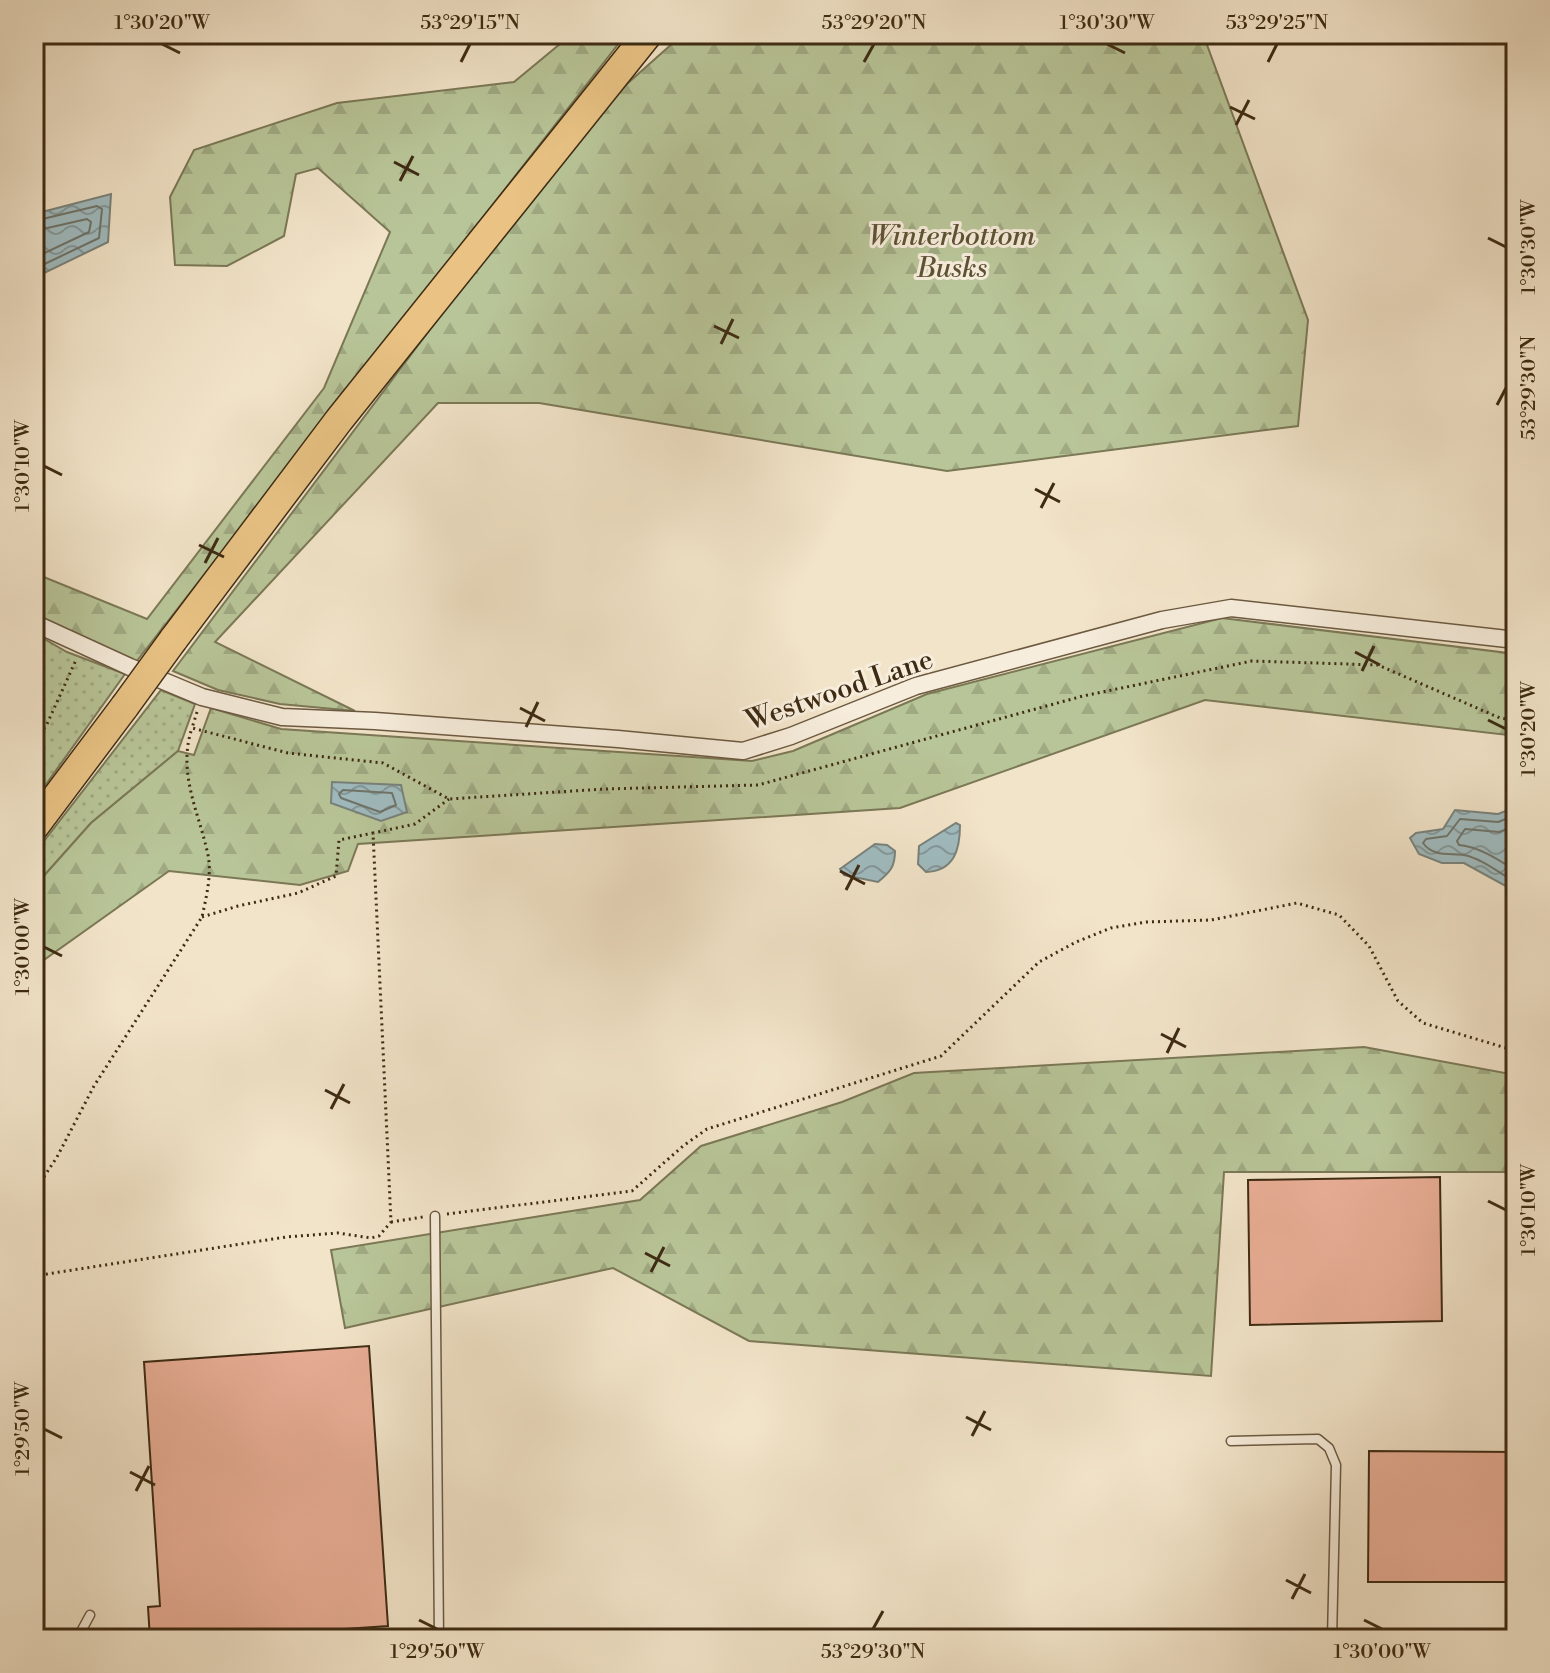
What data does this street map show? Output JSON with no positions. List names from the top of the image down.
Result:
{
  "streets": {
    "street": ["Westwood Lane"]
  },
  "parks": ["Winterbottom Busks"],
  "coordinates": [
    "1°30'20\"W",
    "53°29'15\"N",
    "53°29'20\"N",
    "1°30'30\"W",
    "53°29'25\"N",
    "53°29'30\"N",
    "1°30'10\"W",
    "1°30'00\"W",
    "1°29'50\"W"
  ]
}
